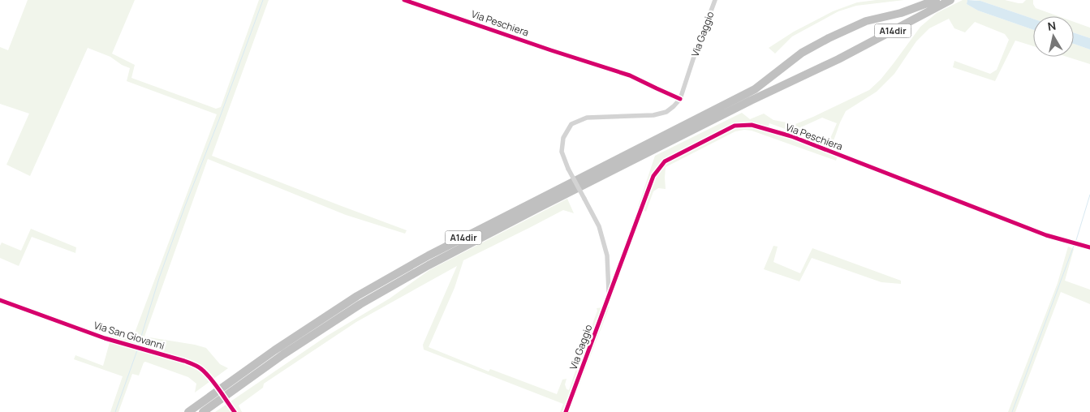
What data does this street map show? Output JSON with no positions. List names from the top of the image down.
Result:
{
  "streets": {
    "highway": ["A14dir"],
    "street": ["Via Peschiera", "Via Gaggio", "Via San Giovanni"]
  },
  "crossings": [
    ["Via Peschiera", "Via Gaggio"]
  ],
  "north": "top"
}
